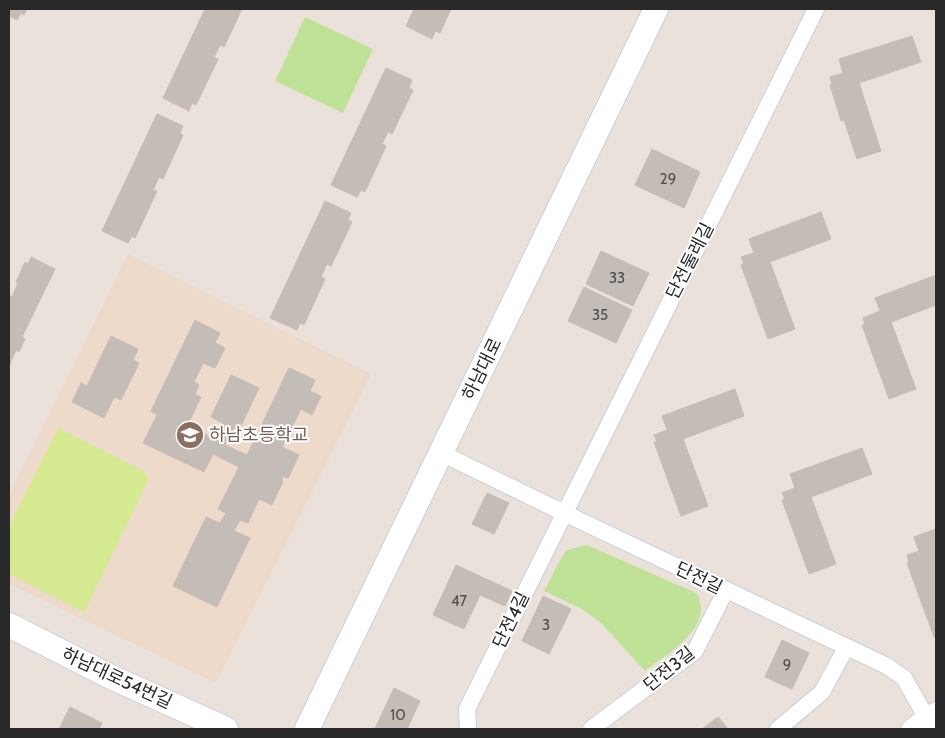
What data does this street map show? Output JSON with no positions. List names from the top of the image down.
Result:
{
  "streets": {
    "main road": ["하남대로", "하남대로54번길"],
    "street": [
      "단전둘레길",
      "단전길",
      "단전4길",
      "단전3길"
    ]
  },
  "crossings": [
    ["단전둘레길", "단전길"],
    ["단전둘레길", "단전4길"],
    ["하남대로", "단전길"],
    ["단전길", "단전4길"],
    ["단전길", "단전3길"]
  ],
  "places": {
    "school or university": ["하남초등학교"]
  },
  "house_numbers": [
    "29",
    "33",
    "35",
    "47",
    "3",
    "9",
    "10"
  ]
}
